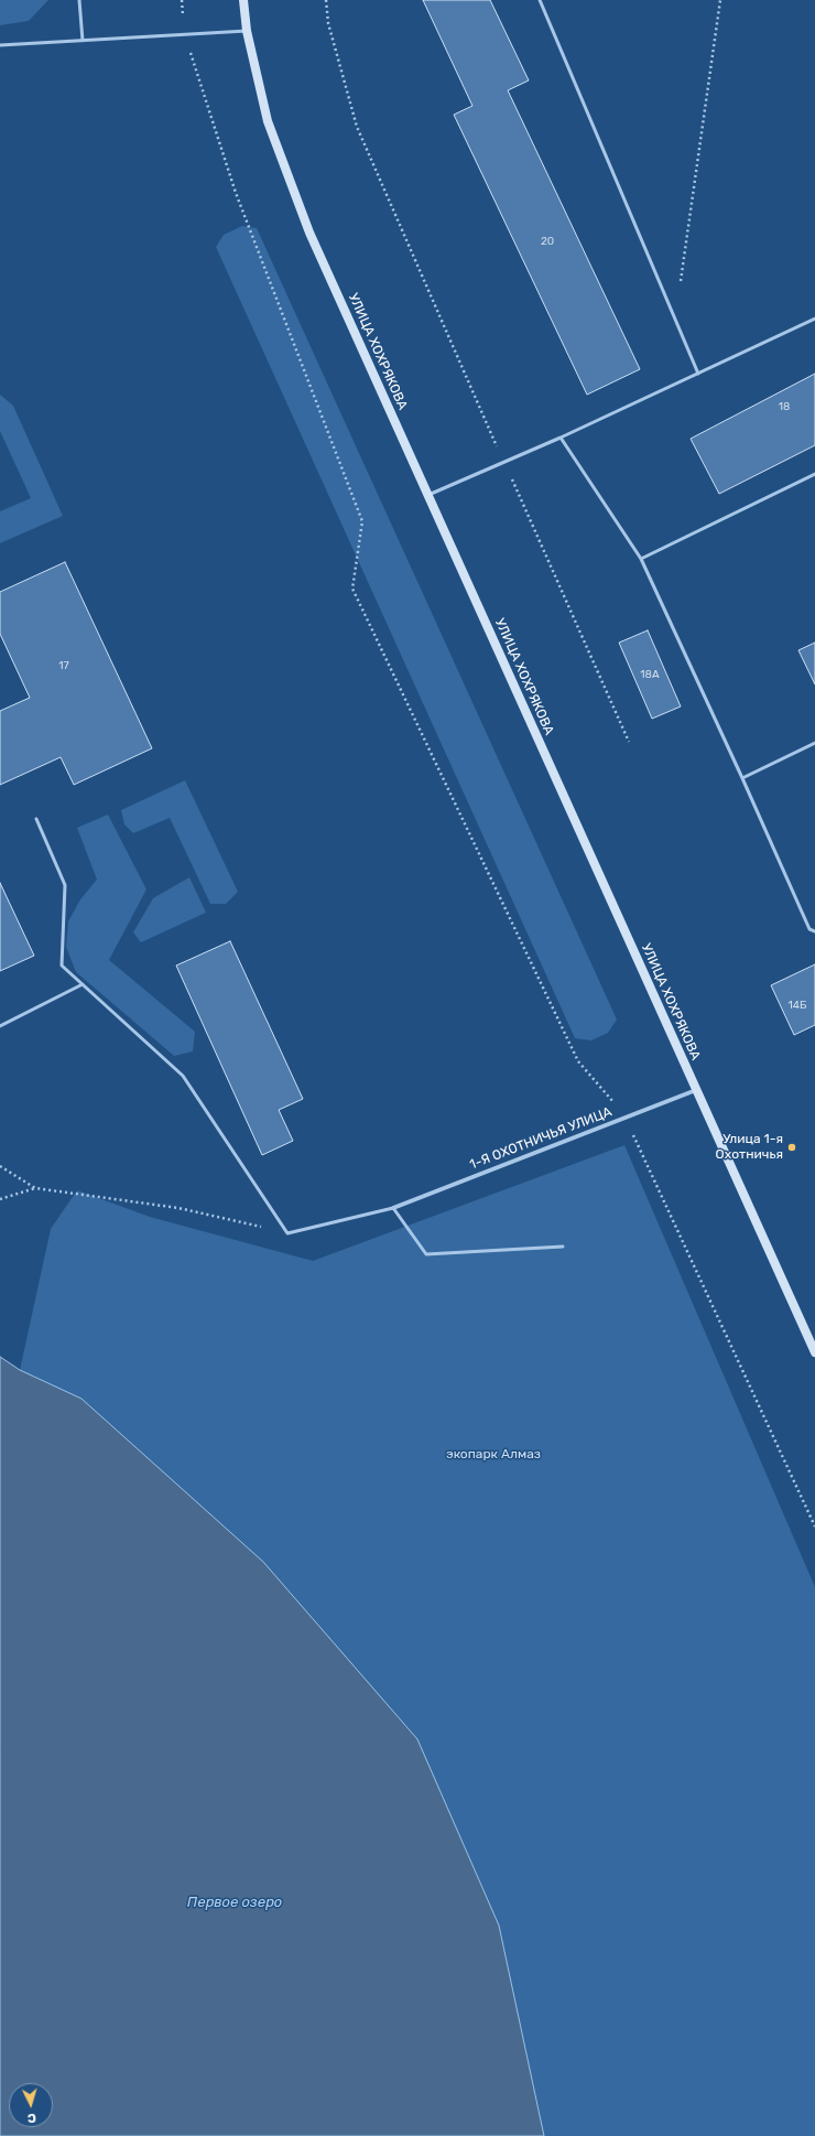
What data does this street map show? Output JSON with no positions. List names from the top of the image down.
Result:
{
  "streets": {
    "main road": ["УЛИЦА ХОХРЯКОВА"],
    "street": ["1-Я ОХОТНИЧЬЯ УЛИЦА"]
  },
  "crossings": [
    ["УЛИЦА ХОХРЯКОВА", "1-Я ОХОТНИЧЬЯ УЛИЦА"]
  ],
  "water": ["Первое озеро"],
  "parks": ["экопарк Алмаз"],
  "places": ["Улица 1-я Охотничья"],
  "house_numbers": [
    "20",
    "18",
    "17",
    "18А",
    "14Б"
  ],
  "north": "bottom"
}
